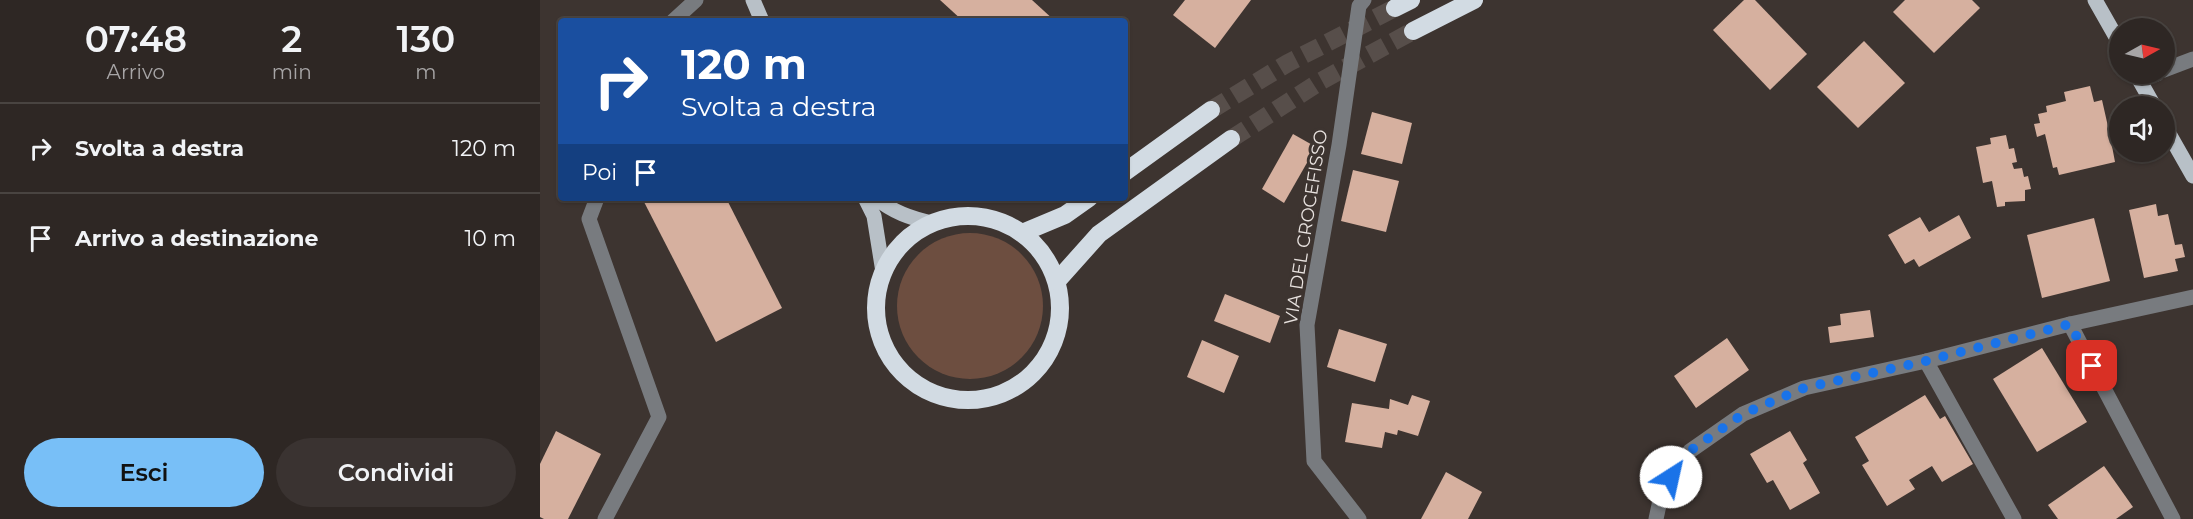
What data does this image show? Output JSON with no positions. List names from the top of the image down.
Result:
{
  "streets": {
    "street": ["VIA DEL CROCEFISSO"]
  },
  "north": "right",
  "page": {
    "eta": [
      "07:48",
      "Arrivo",
      "2",
      "min",
      "130",
      "m"
    ],
    "turn": ["120 m", "Svolta a destra"],
    "list": [
      {
        "name": "Svolta a destra",
        "value": "120 m"
      },
      {
        "name": "Arrivo a destinazione",
        "value": "10 m"
      }
    ],
    "then": "Poi",
    "buttons": ["Esci", "Condividi"]
  }
}
